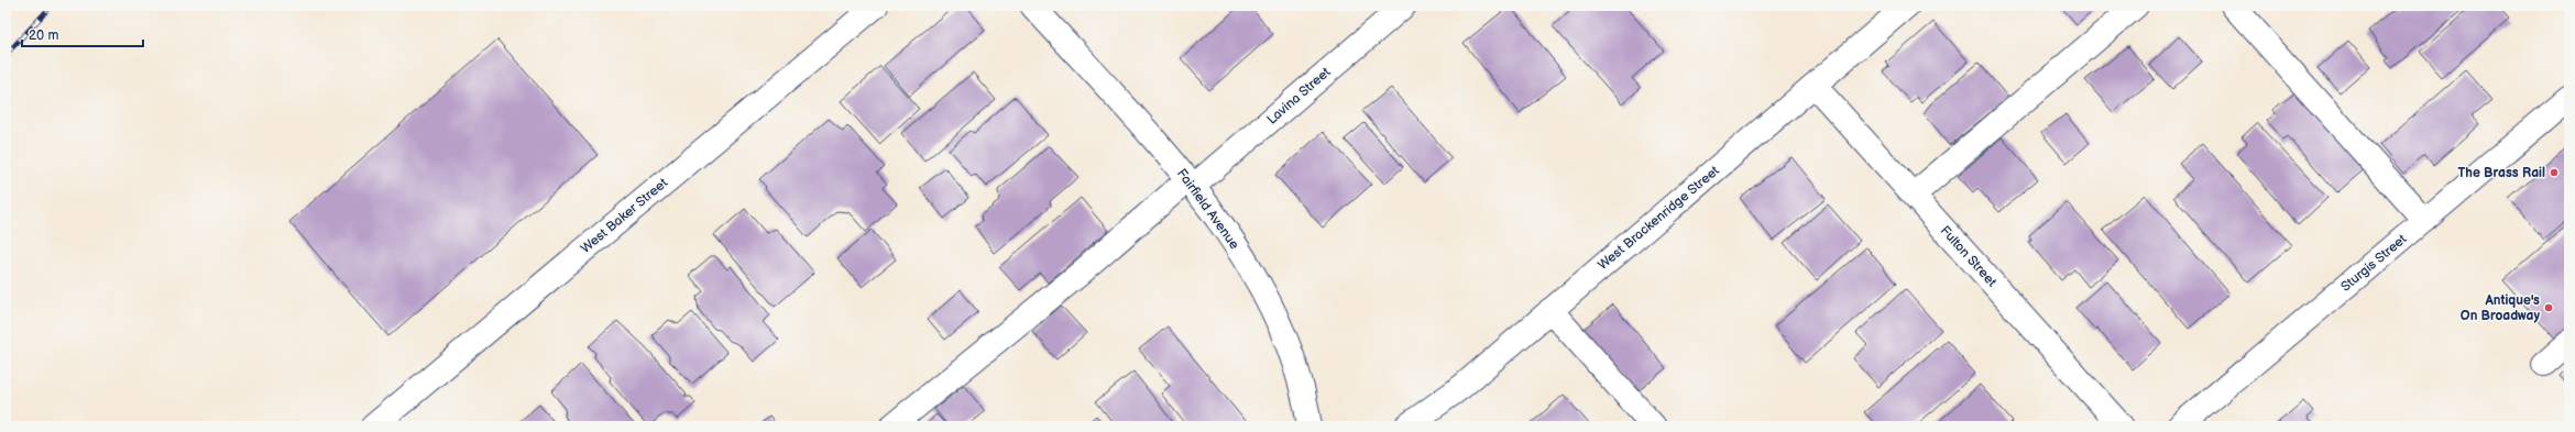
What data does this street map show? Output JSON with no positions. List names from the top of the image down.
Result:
{
  "streets": {
    "street": [
      "Lavina Street",
      "Fairfield Avenue",
      "West Baker Street",
      "West Brackenridge Street",
      "Fulton Street",
      "Sturgis Street"
    ]
  },
  "crossings": [
    ["Lavina Street", "Fairfield Avenue"],
    ["West Brackenridge Street", "Fulton Street"]
  ],
  "places": ["The Brass Rail", "Antique's On Broadway"],
  "scale_bar": "20 m"
}
